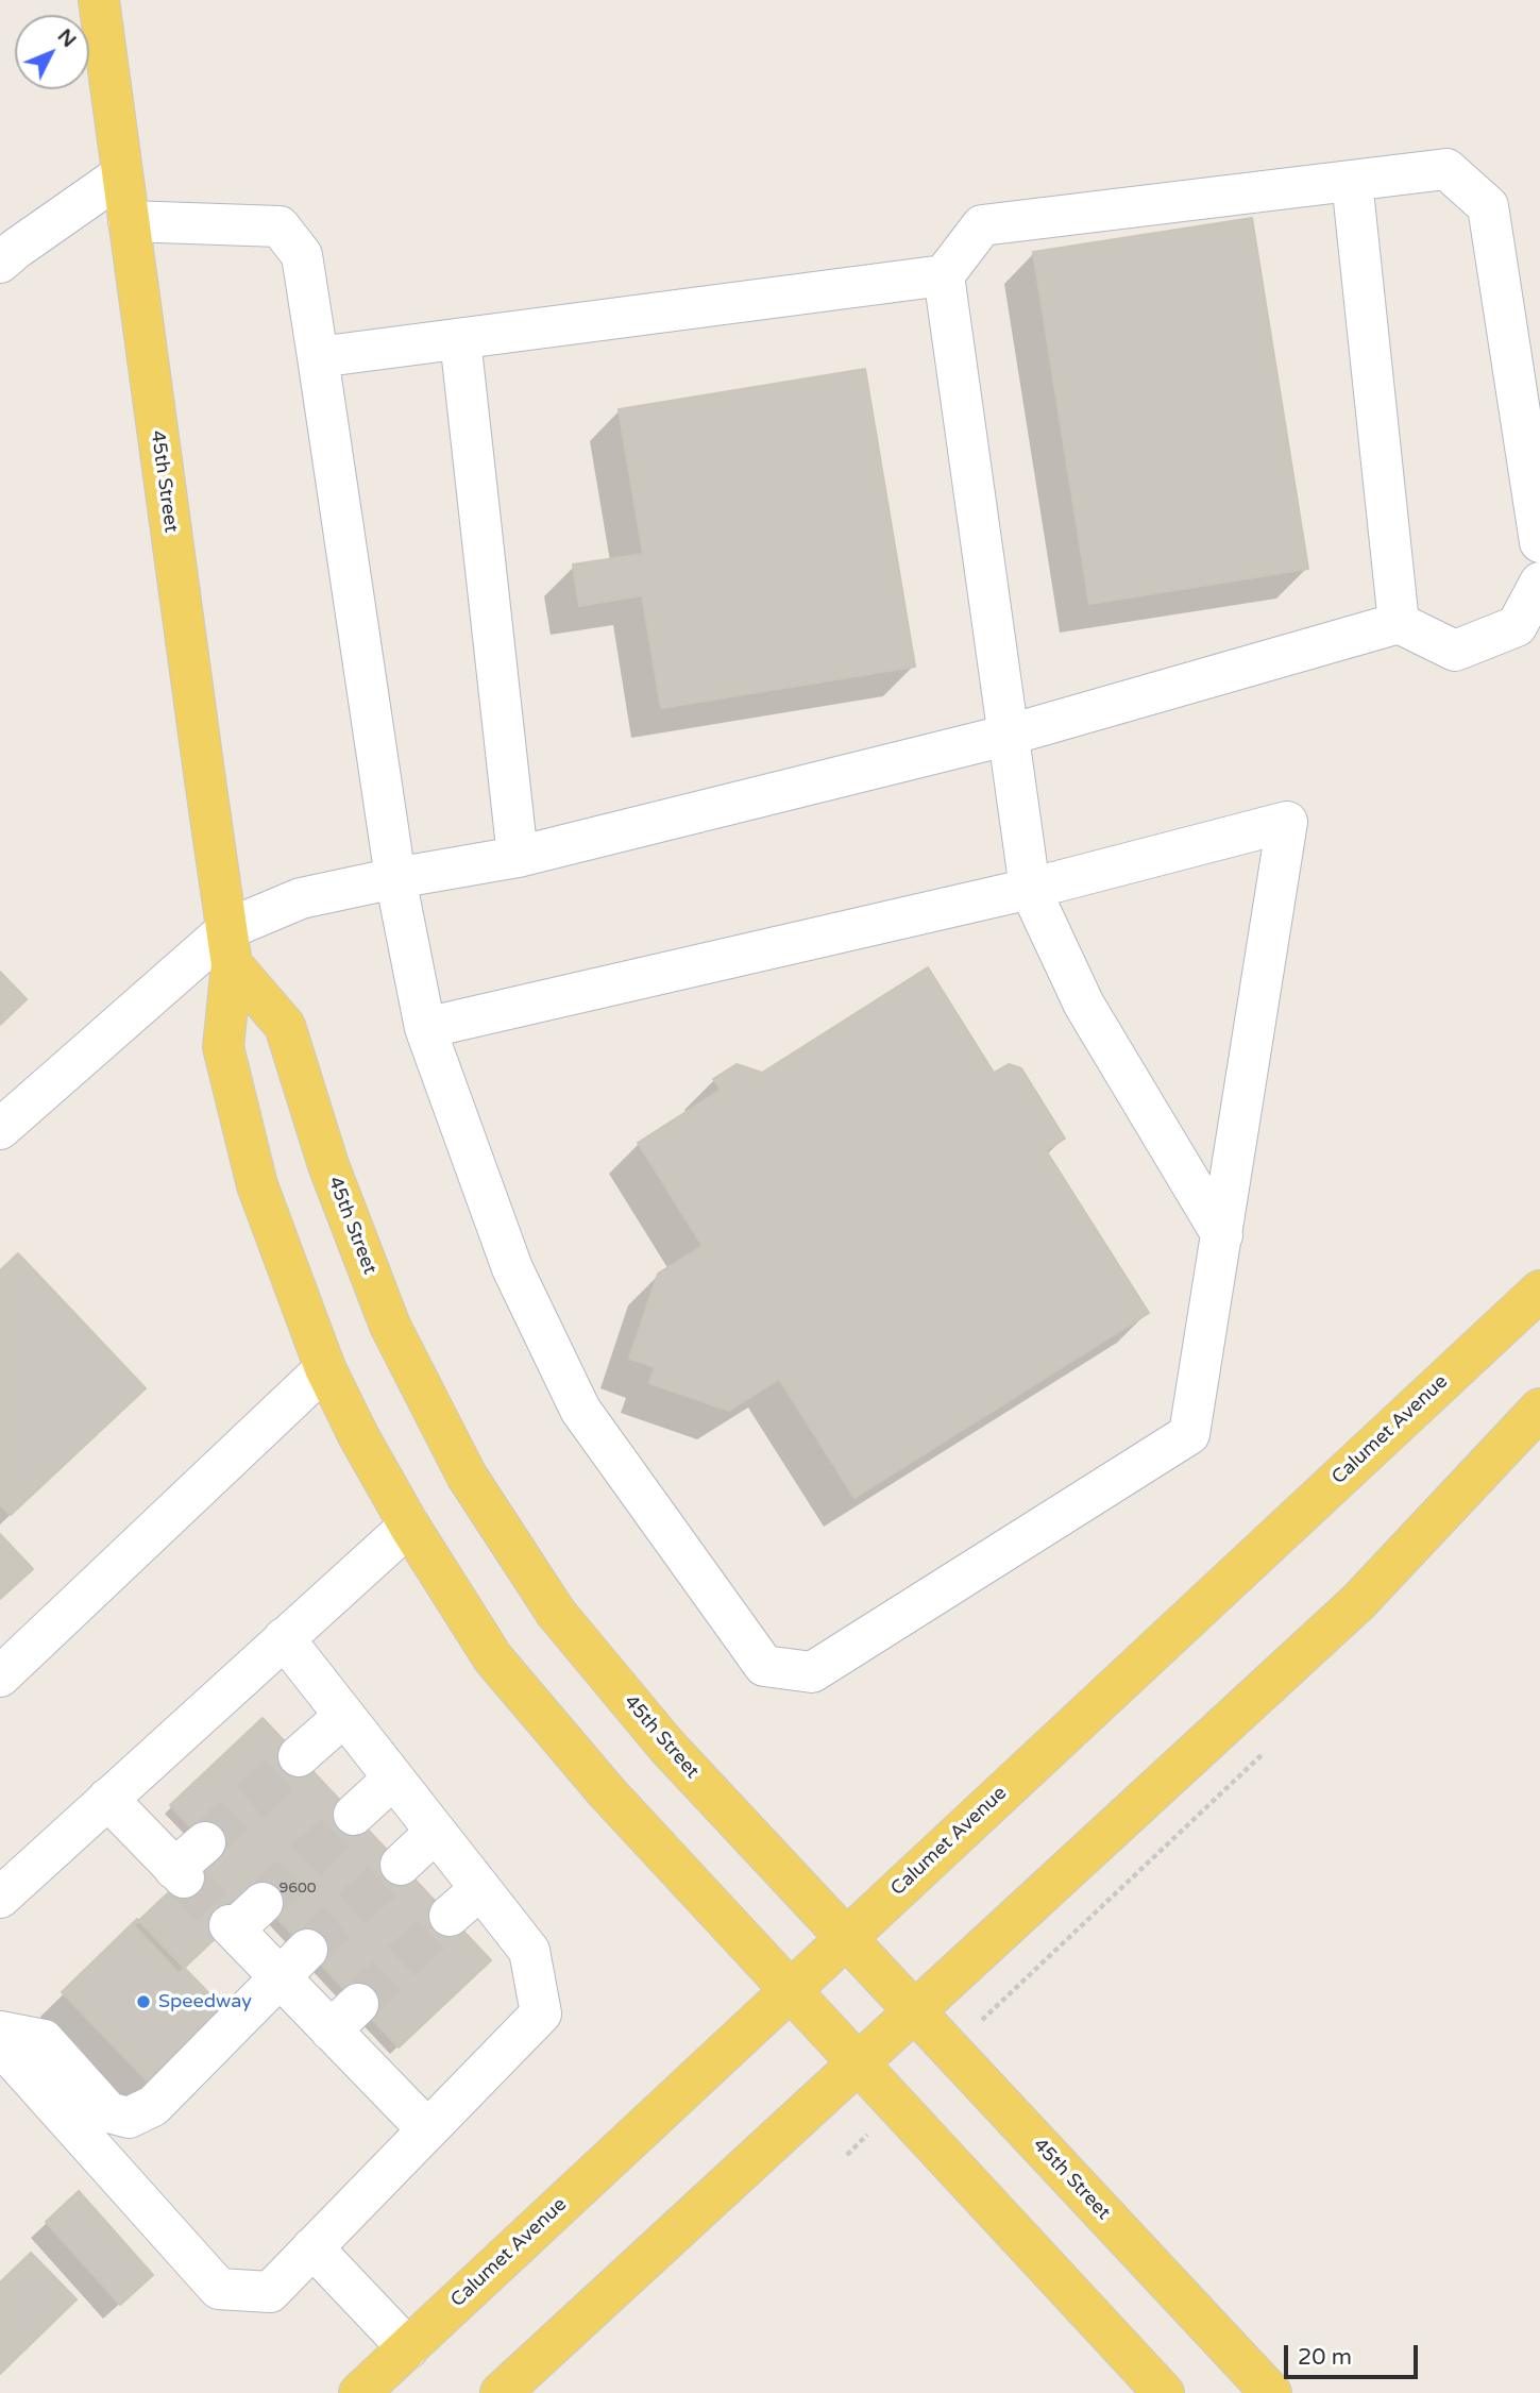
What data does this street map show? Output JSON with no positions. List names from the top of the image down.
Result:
{
  "streets": {
    "main road": ["45th Street", "Calumet Avenue"]
  },
  "crossings": [
    ["45th Street", "Calumet Avenue"]
  ],
  "places": ["Speedway"],
  "house_numbers": ["9600"],
  "scale_bar": "20 m",
  "north": "top right"
}
